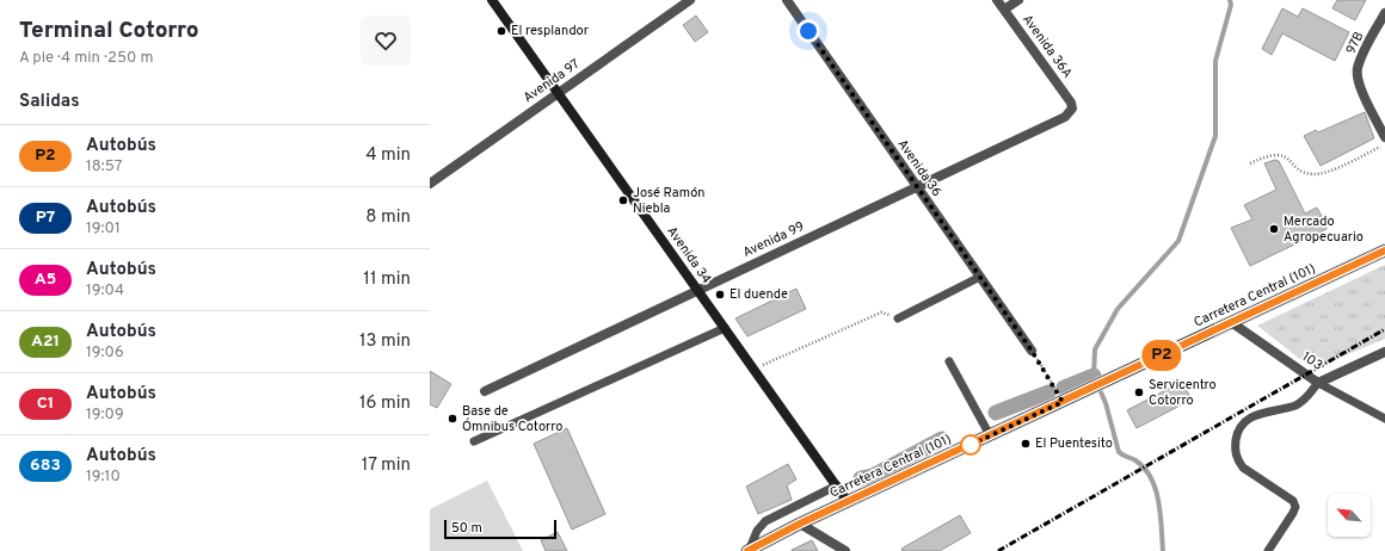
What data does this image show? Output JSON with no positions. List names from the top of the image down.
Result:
{
  "streets": {
    "main road": ["Carretera Central (101)"],
    "street": [
      "97B",
      "Avenida 36A",
      "Avenida 97",
      "Avenida 36",
      "Avenida 99",
      "Avenida 34",
      "103"
    ]
  },
  "crossings": [
    ["Avenida 36A", "Avenida 99"],
    ["Avenida 97", "Avenida 34"],
    ["Avenida 36", "Avenida 99"],
    ["Avenida 99", "Avenida 34"],
    ["Avenida 34", "Carretera Central (101)"],
    ["Carretera Central (101)", "103"]
  ],
  "places": [
    "El resplandor",
    "José Ramón Niebla",
    "Mercado Agropecuario",
    "El duende",
    "Servicentro Cotorro",
    "Base de Ómnibus Cotorro",
    "El Puentesito"
  ],
  "lines": ["bus line P2"],
  "scale_bar": "50 m",
  "north": "top left",
  "page": {
    "heading": [
      ["Terminal Cotorro", "A pie · 4 min · 250 m"],
      "Salidas"
    ],
    "on_map": "P2",
    "list": [
      {
        "mark": "P2",
        "name": "Autobús",
        "note": "18:57",
        "value": "4 min"
      },
      {
        "mark": "P7",
        "name": "Autobús",
        "note": "19:01",
        "value": "8 min"
      },
      {
        "mark": "A5",
        "name": "Autobús",
        "note": "19:04",
        "value": "11 min"
      },
      {
        "mark": "A21",
        "name": "Autobús",
        "note": "19:06",
        "value": "13 min"
      },
      {
        "mark": "C1",
        "name": "Autobús",
        "note": "19:09",
        "value": "16 min"
      },
      {
        "mark": "683",
        "name": "Autobús",
        "note": "19:10",
        "value": "17 min"
      }
    ],
    "scale": "50 m"
  }
}
